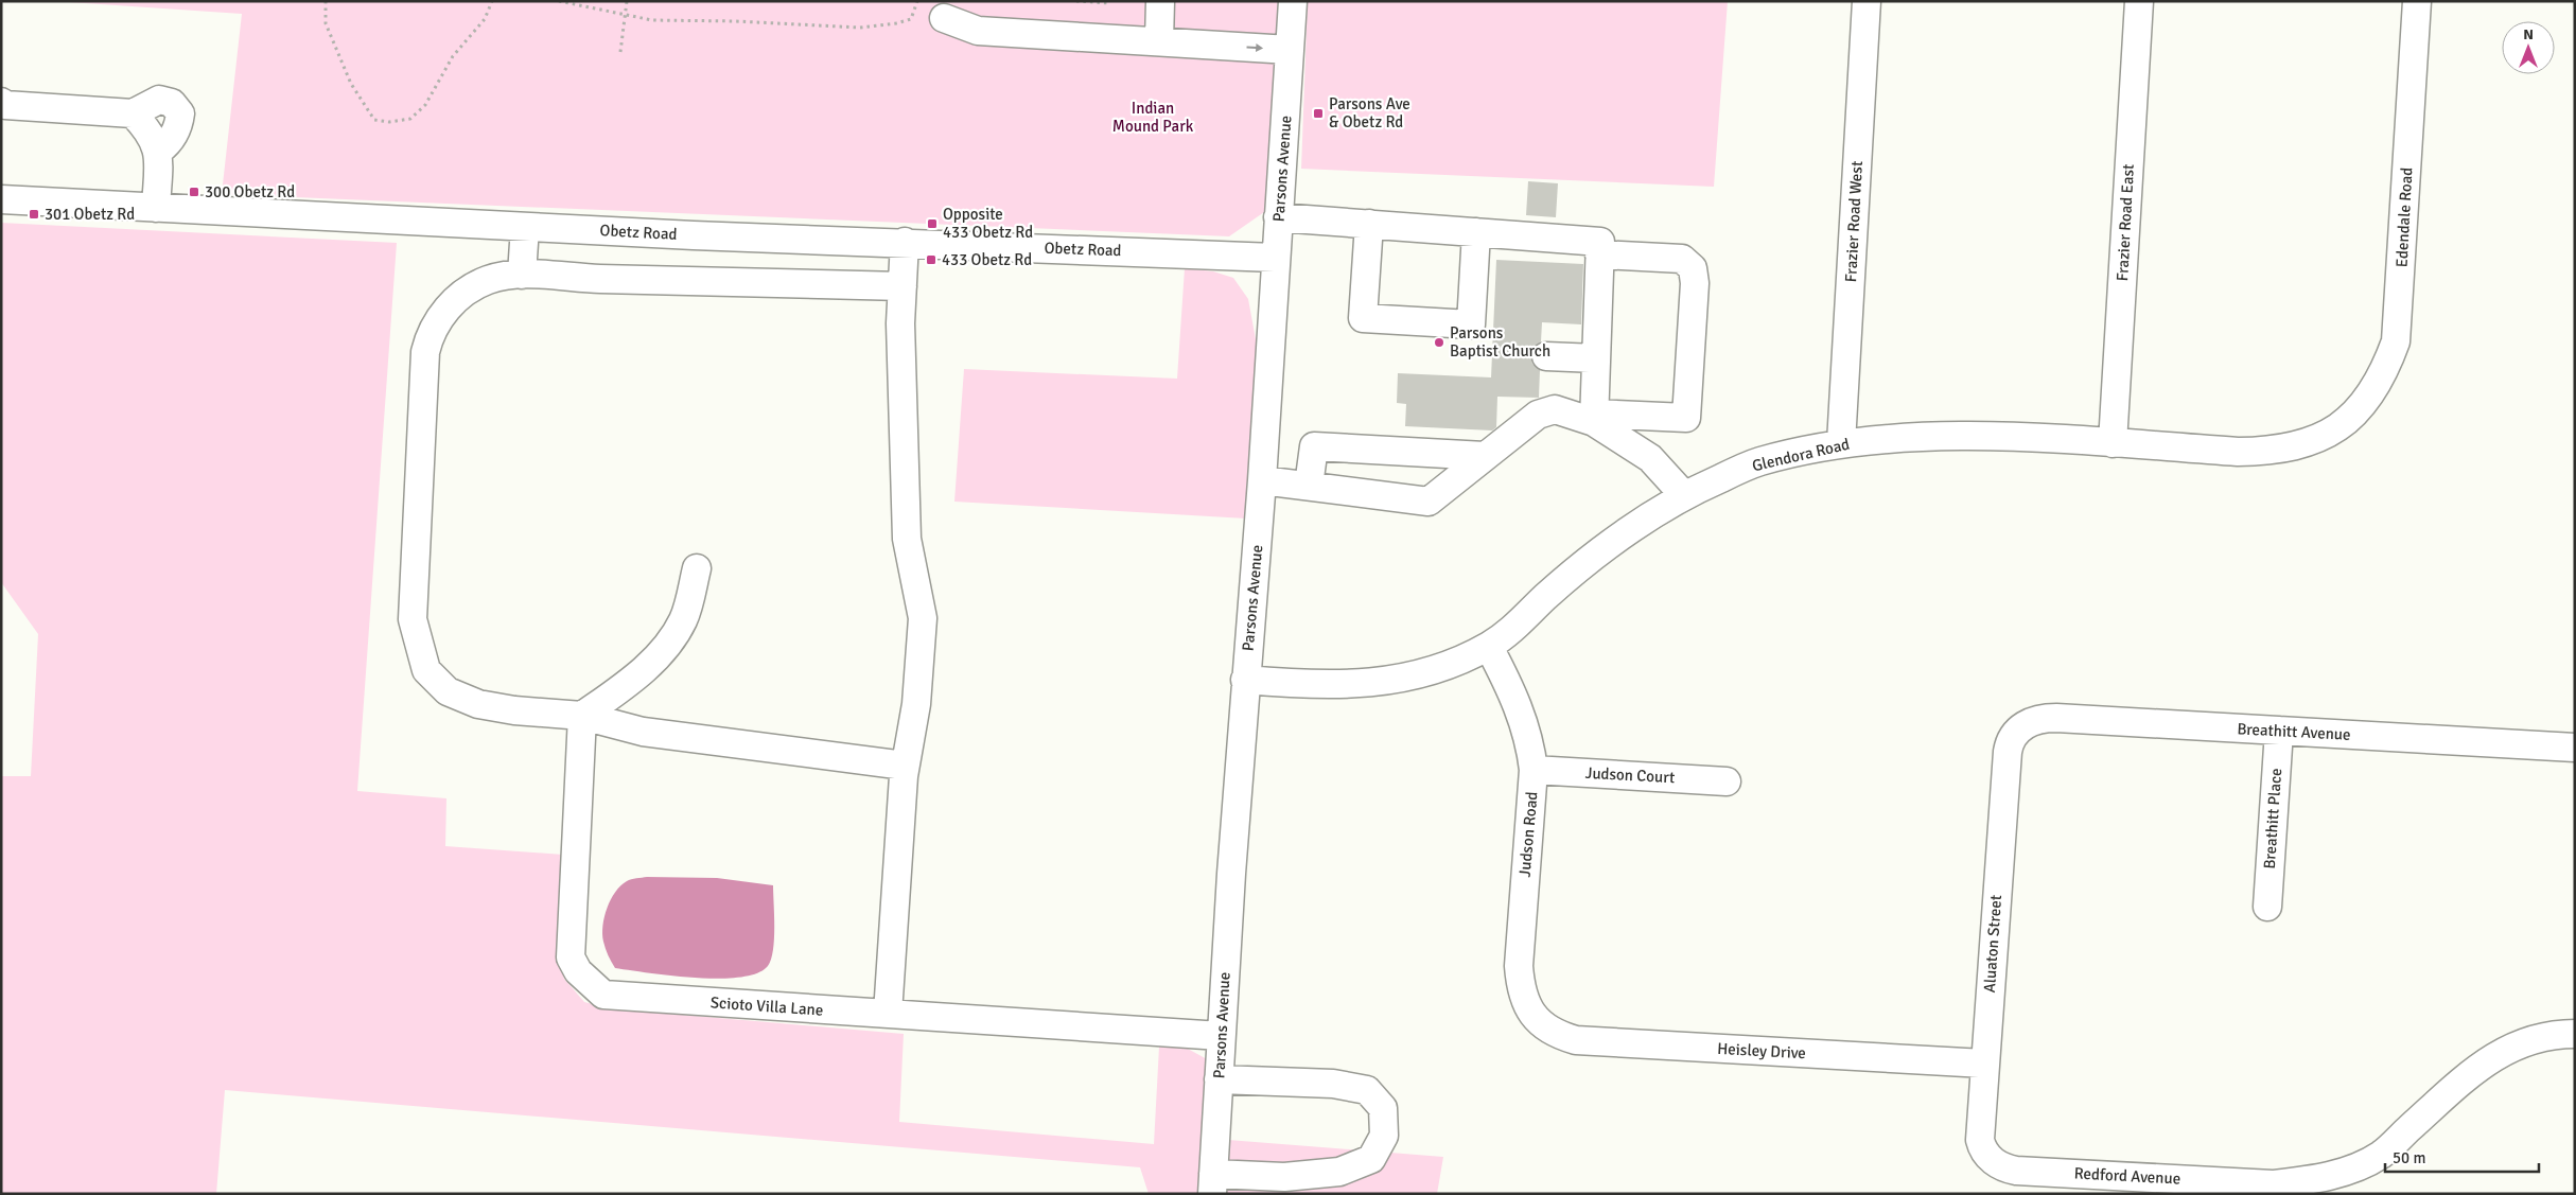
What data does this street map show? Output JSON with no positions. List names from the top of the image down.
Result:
{
  "streets": {
    "street": [
      "Parsons Avenue",
      "Edendale Road",
      "Frazier Road West",
      "Frazier Road East",
      "Obetz Road",
      "Glendora Road",
      "Breathitt Avenue",
      "Judson Court",
      "Breathitt Place",
      "Judson Road",
      "Aluaton Street",
      "Scioto Villa Lane",
      "Heisley Drive",
      "Redford Avenue"
    ]
  },
  "crossings": [
    ["Parsons Avenue", "Obetz Road"],
    ["Parsons Avenue", "Glendora Road"],
    ["Parsons Avenue", "Scioto Villa Lane"],
    ["Edendale Road", "Glendora Road"],
    ["Frazier Road West", "Glendora Road"],
    ["Frazier Road East", "Glendora Road"],
    ["Glendora Road", "Judson Road"],
    ["Breathitt Avenue", "Breathitt Place"],
    ["Breathitt Avenue", "Aluaton Street"],
    ["Judson Court", "Judson Road"],
    ["Judson Road", "Heisley Drive"],
    ["Aluaton Street", "Heisley Drive"],
    ["Aluaton Street", "Redford Avenue"]
  ],
  "parks": ["Indian Mound Park"],
  "places": {
    "transit": [
      "Parsons Ave & Obetz Rd",
      "300 Obetz Rd",
      "301 Obetz Rd",
      "Opposite 433 Obetz Rd",
      "433 Obetz Rd"
    ],
    "other": ["Parsons Baptist Church"]
  },
  "scale_bar": "50 m",
  "north": "top"
}
